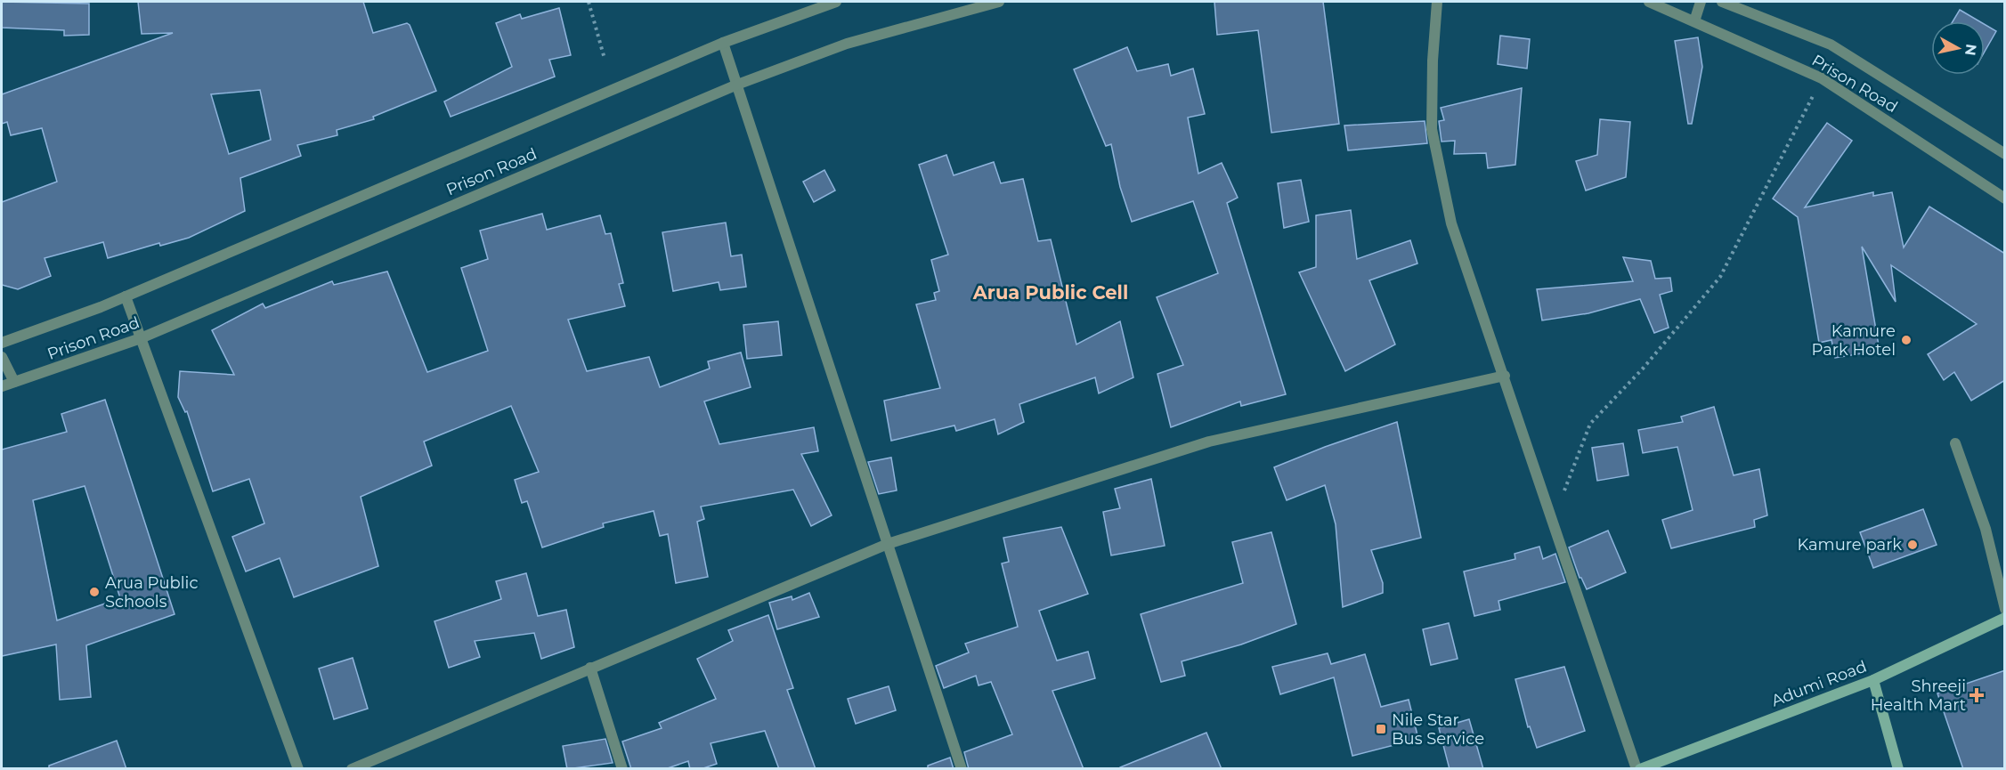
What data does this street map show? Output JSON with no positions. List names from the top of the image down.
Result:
{
  "streets": {
    "main road": ["Adumi Road"],
    "street": ["Prison Road"]
  },
  "districts": ["Arua Public Cell"],
  "places": {
    "other": ["Kamure Park Hotel", "Kamure park", "Arua Public Schools"],
    "health": ["Shreeji Health Mart"],
    "transit": ["Nile Star Bus Service"]
  },
  "north": "right"
}
